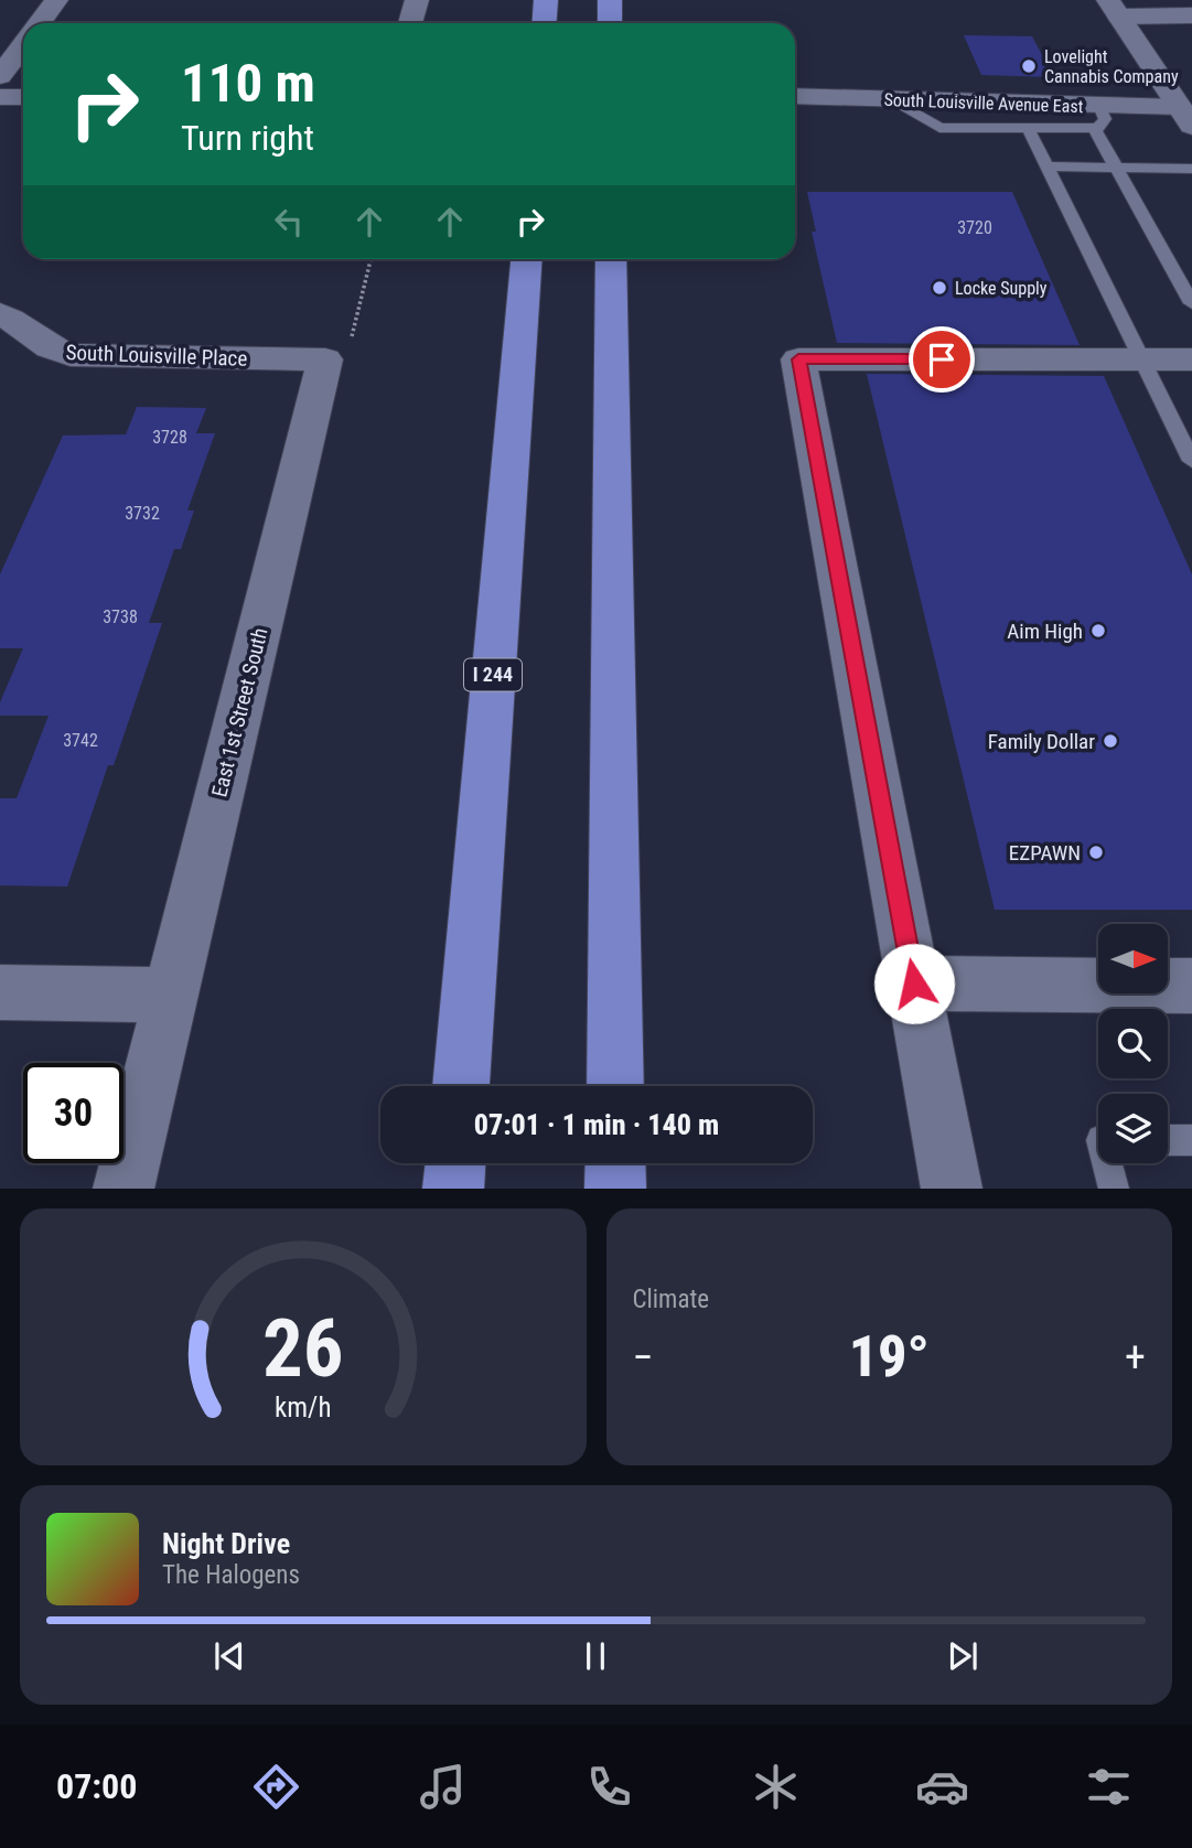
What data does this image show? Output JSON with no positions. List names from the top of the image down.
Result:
{
  "streets": {
    "highway": ["I 244"],
    "street": ["South Louisville Avenue East", "South Louisville Place", "East 1st Street South"]
  },
  "crossings": [
    ["South Louisville Place", "East 1st Street South"]
  ],
  "places": [
    "Lovelight Cannabis Company",
    "Locke Supply",
    "Aim High",
    "Family Dollar",
    "EZPAWN"
  ],
  "house_numbers": [
    "3720",
    "3728",
    "3732",
    "3738",
    "3742"
  ],
  "north": "right",
  "page": {
    "turn": ["110 m", "Turn right"],
    "limit": "30",
    "trip": "07:01 · 1 min · 140 m",
    "tile": "Climate",
    "heat": ["−", "19°", "+"],
    "song": ["Night Drive", "The Halogens"],
    "tabs": "07:00",
    "gauge": ["26", "km/h"]
  }
}
